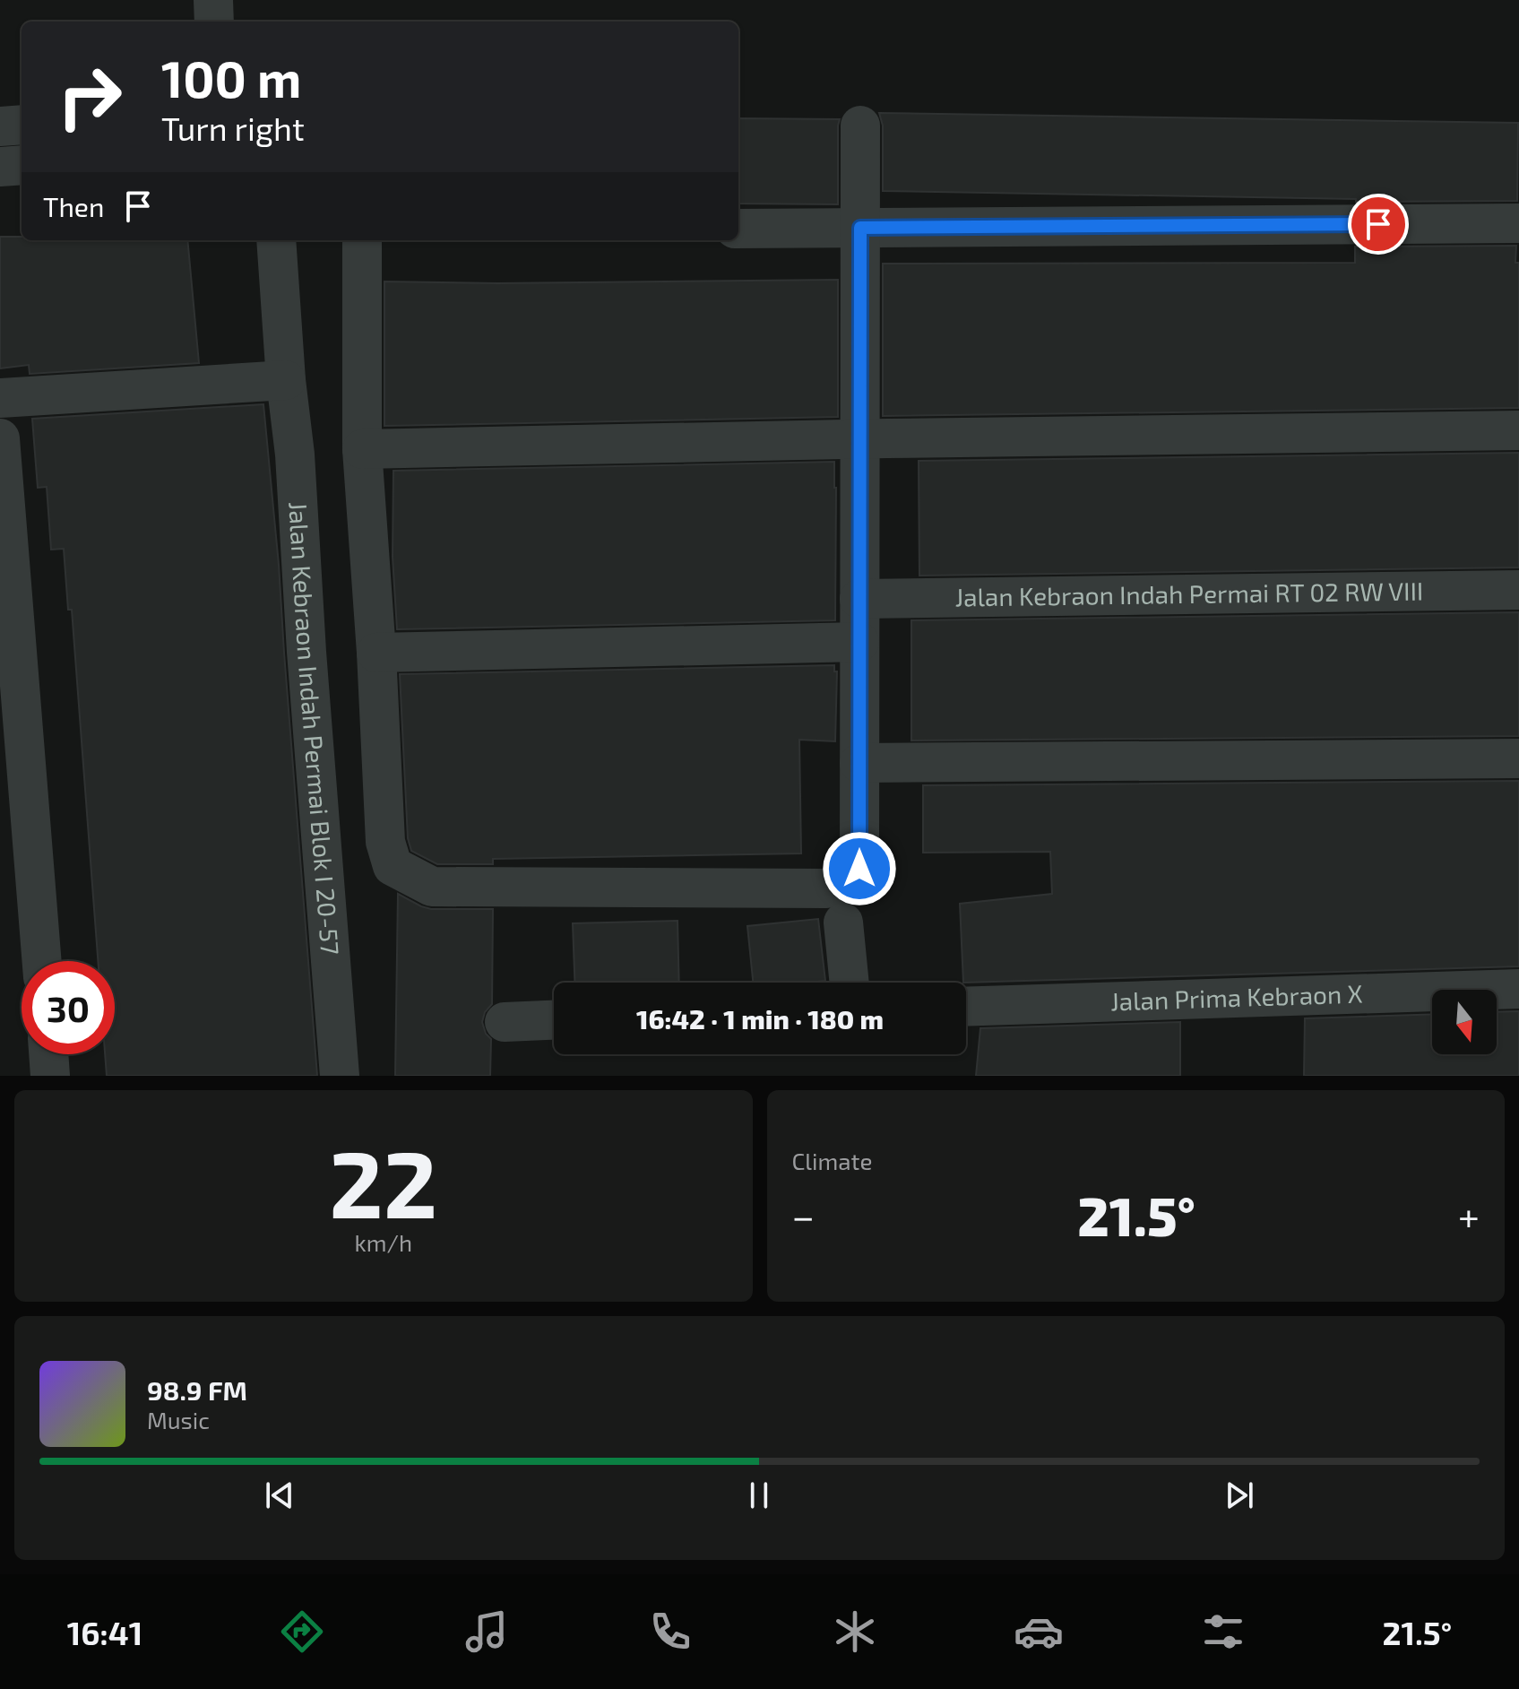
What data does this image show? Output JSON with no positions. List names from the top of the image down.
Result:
{
  "streets": {
    "street": ["Jalan Kebraon Indah Permai RT 02 RW VIII", "Jalan Kebraon Indah Permai Blok I 20-57", "Jalan Prima Kebraon X"]
  },
  "north": "bottom",
  "page": {
    "turn": ["100 m", "Turn right"],
    "then": "Then",
    "limit": "30",
    "trip": "16:42 · 1 min · 180 m",
    "tile": [
      ["22", "km/h"],
      "Climate"
    ],
    "heat": ["−", "21.5°", "+"],
    "song": ["98.9 FM", "Music"],
    "tabs": ["16:41", "21.5°"]
  }
}
